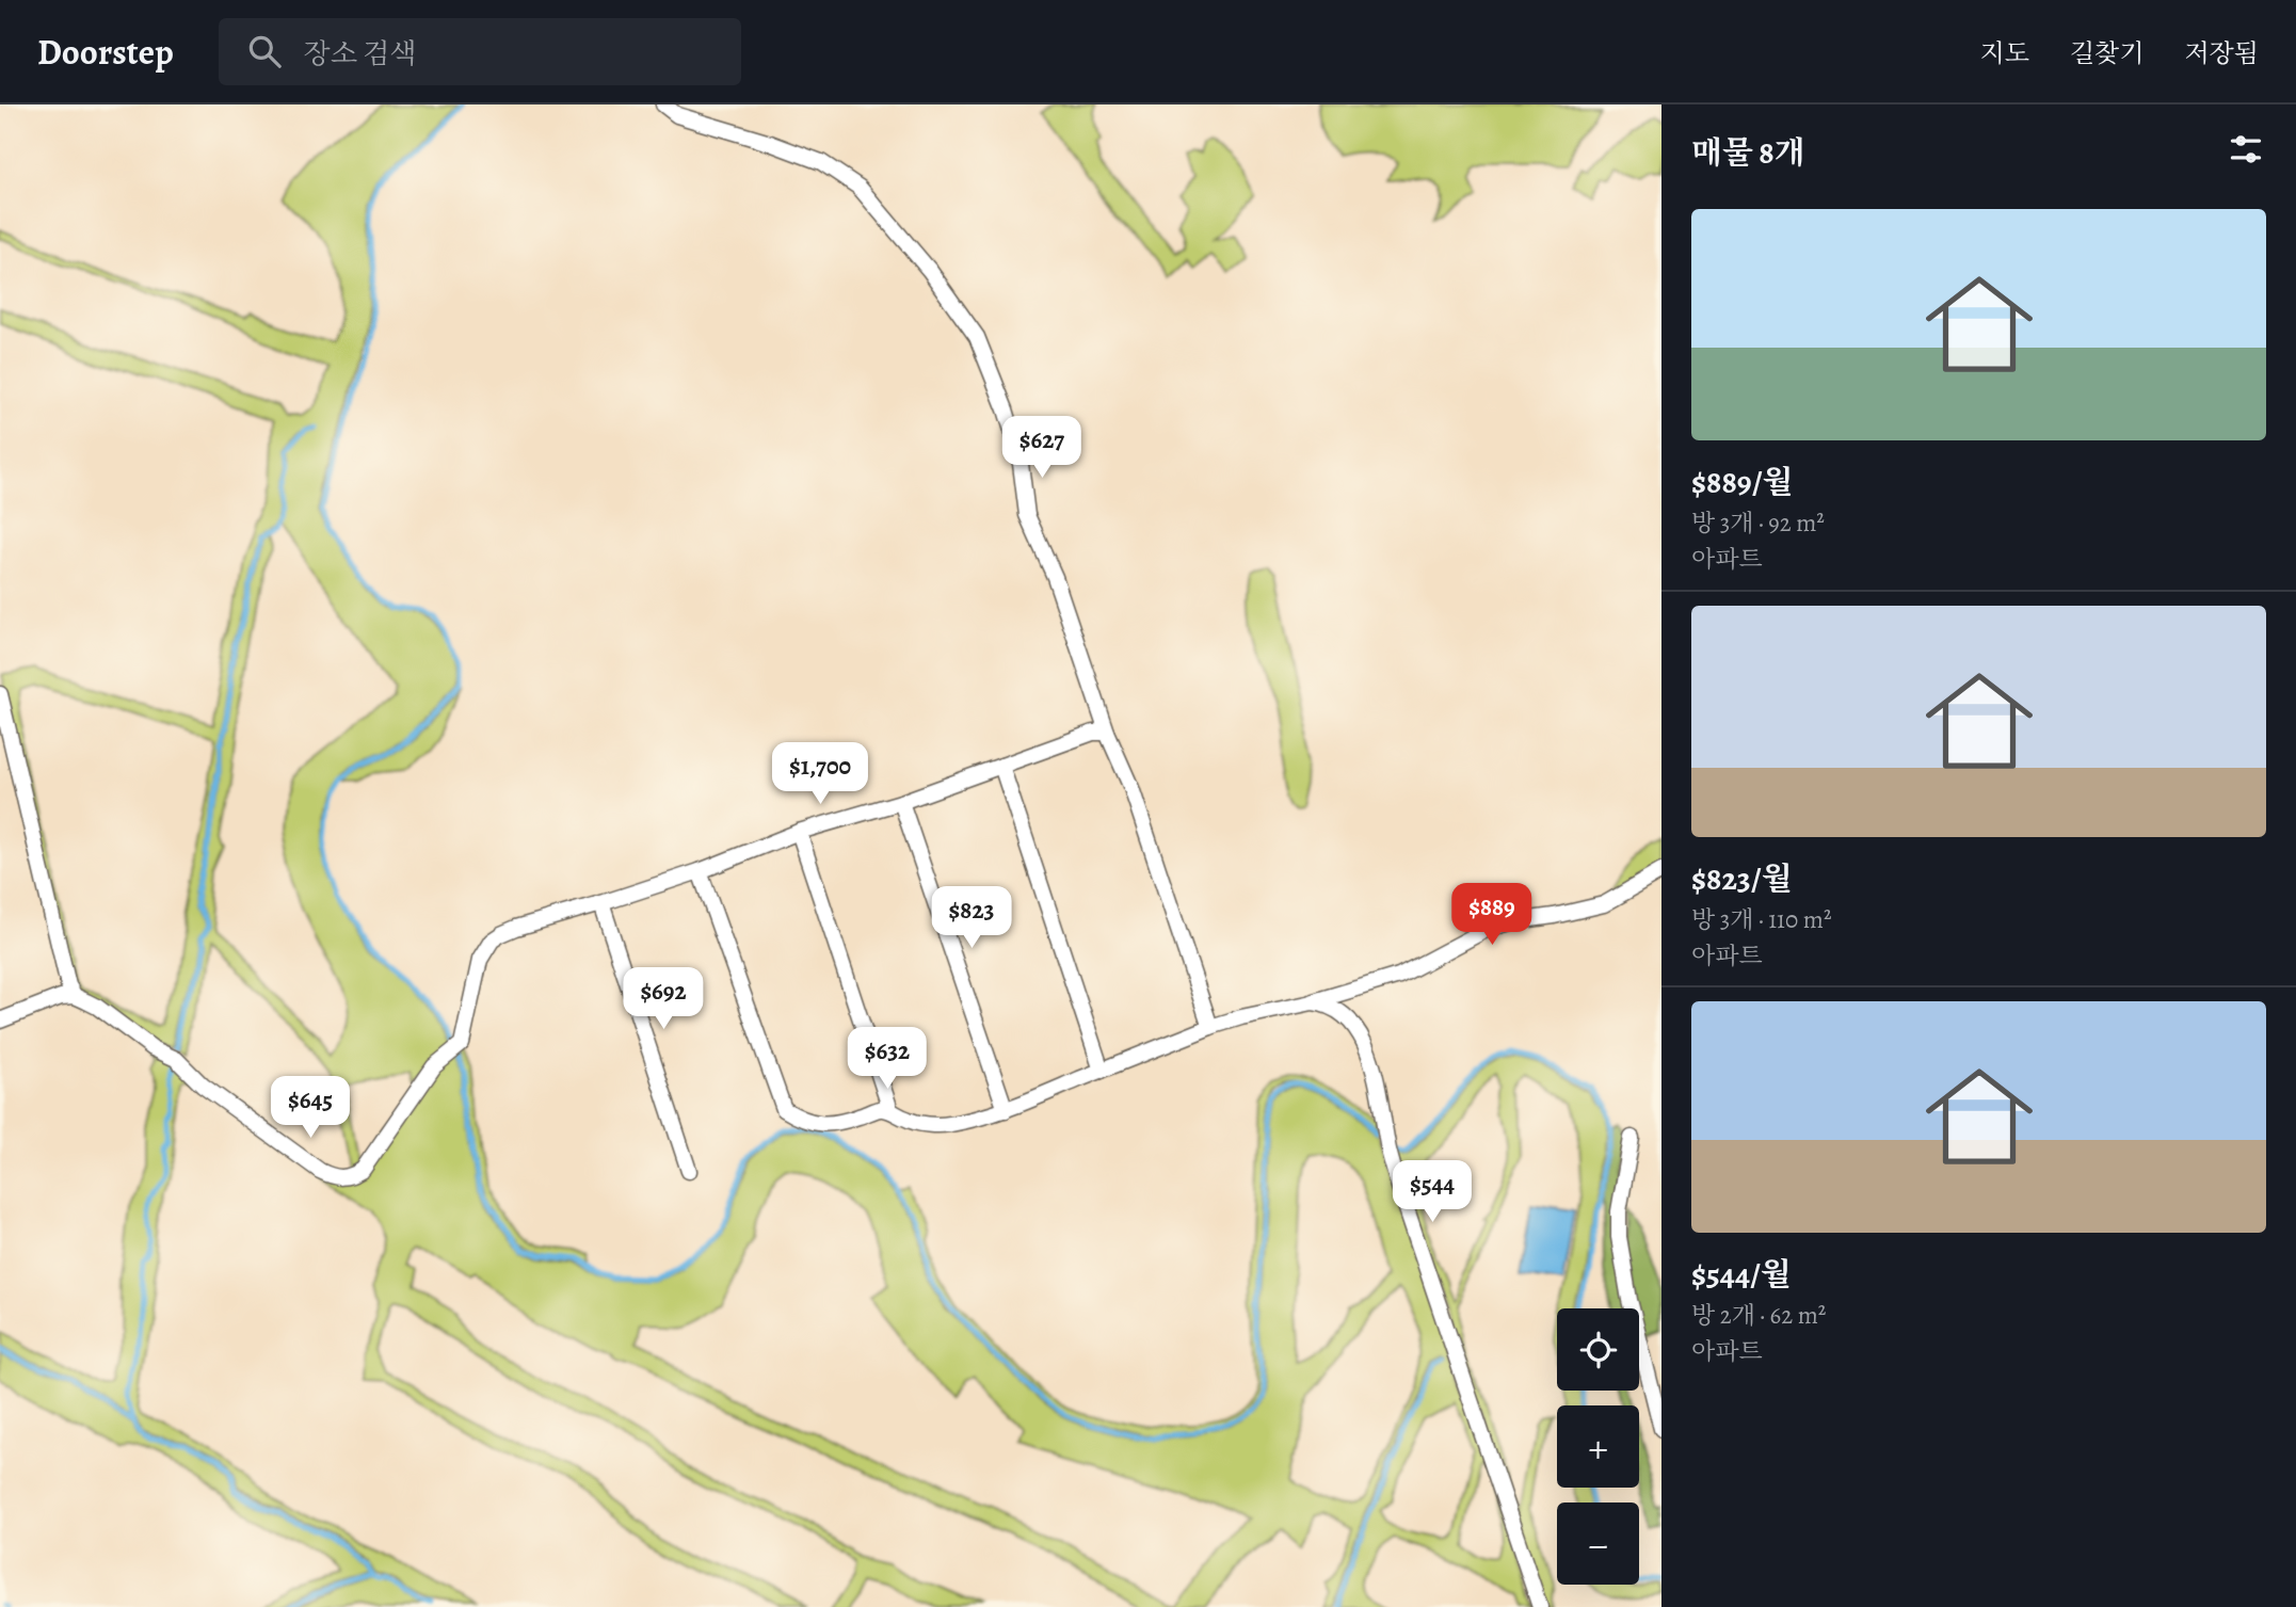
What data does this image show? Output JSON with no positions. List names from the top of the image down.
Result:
{
  "page": {
    "header": "Doorstep",
    "search": "장소 검색",
    "nav": ["지도", "길찾기", "저장됨"],
    "heading": "매물 8개",
    "list": [
      {
        "name": "$889/월",
        "note": "방 3개 · 92 m² · 아파트"
      },
      {
        "name": "$823/월",
        "note": "방 3개 · 110 m² · 아파트"
      },
      {
        "name": "$544/월",
        "note": "방 2개 · 62 m² · 아파트"
      }
    ],
    "price": [
      "$627",
      "$1,700",
      "$889",
      "$823",
      "$692",
      "$632",
      "$645",
      "$544"
    ],
    "map_buttons": ["+", "−"]
  }
}
